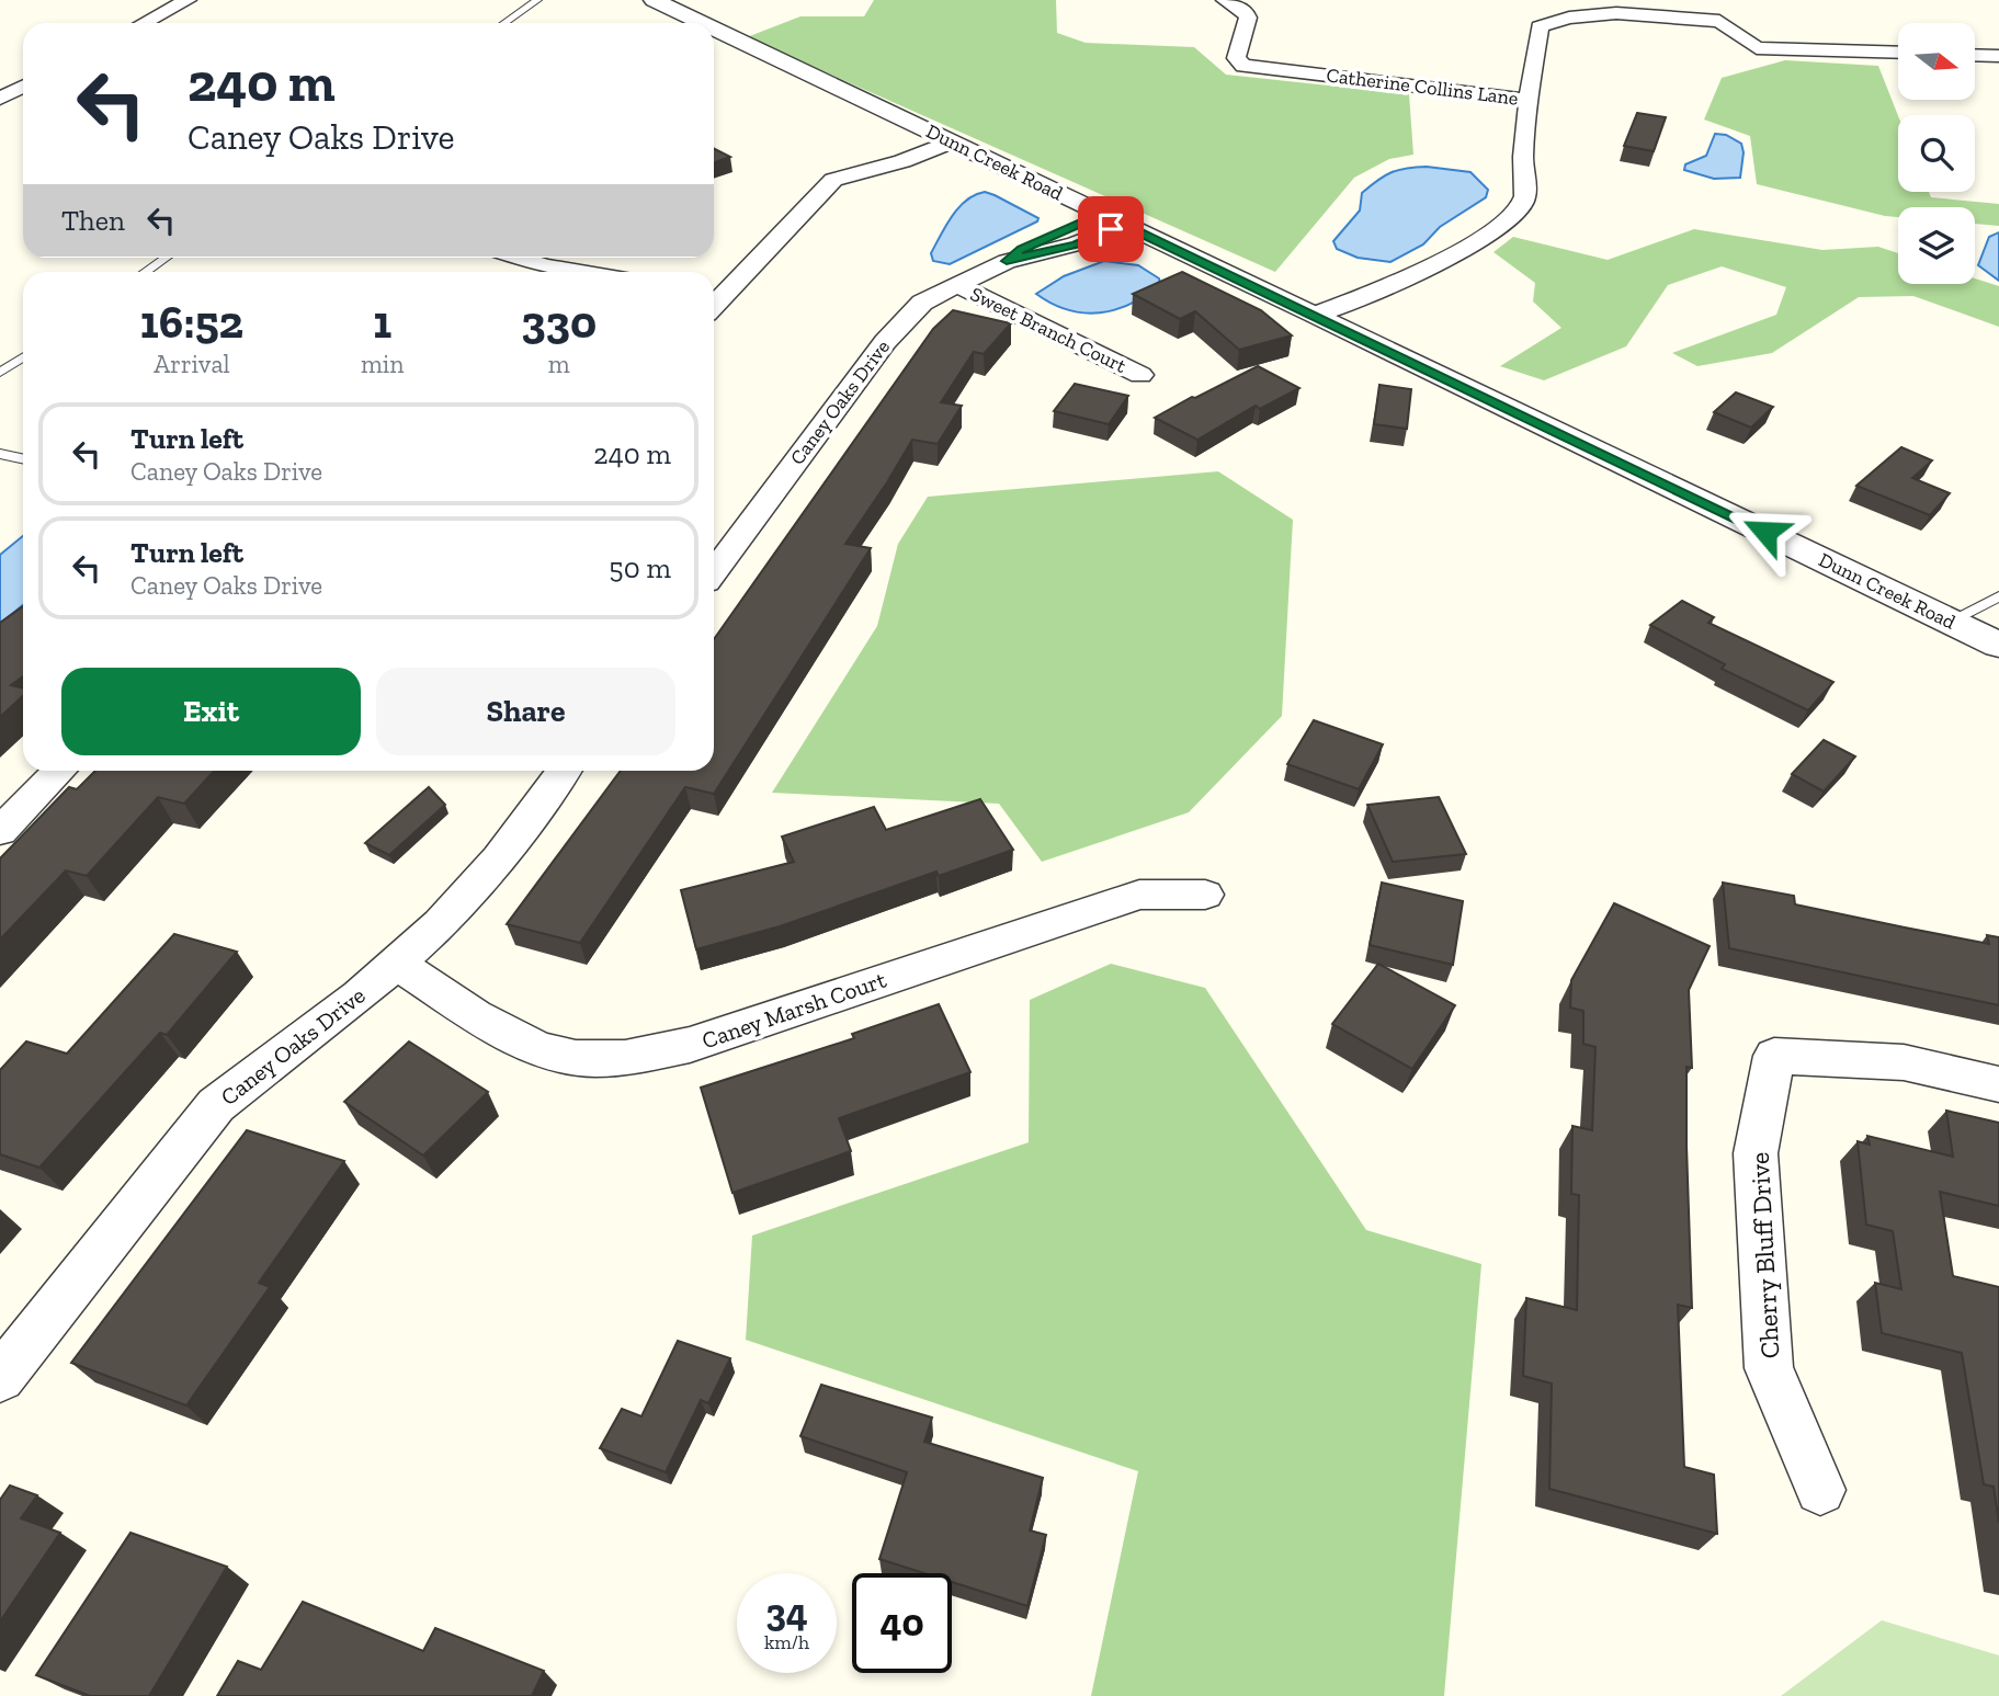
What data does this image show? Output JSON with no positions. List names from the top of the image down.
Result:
{
  "streets": {
    "street": [
      "Catherine Collins Lane",
      "Dunn Creek Road",
      "Sweet Branch Court",
      "Caney Oaks Drive",
      "Caney Marsh Court",
      "Cherry Bluff Drive"
    ]
  },
  "crossings": [
    ["Catherine Collins Lane", "Dunn Creek Road"],
    ["Dunn Creek Road", "Caney Oaks Drive"],
    ["Sweet Branch Court", "Caney Oaks Drive"],
    ["Caney Oaks Drive", "Caney Marsh Court"]
  ],
  "north": "right",
  "page": {
    "turn": ["240 m", "Caney Oaks Drive"],
    "then": "Then",
    "eta": [
      "16:52",
      "Arrival",
      "1",
      "min",
      "330",
      "m"
    ],
    "list": [
      {
        "name": "Turn left",
        "note": "Caney Oaks Drive",
        "value": "240 m"
      },
      {
        "name": "Turn left",
        "note": "Caney Oaks Drive",
        "value": "50 m"
      }
    ],
    "buttons": ["Exit", "Share"],
    "speed": "34 km/h",
    "limit": "40"
  }
}
